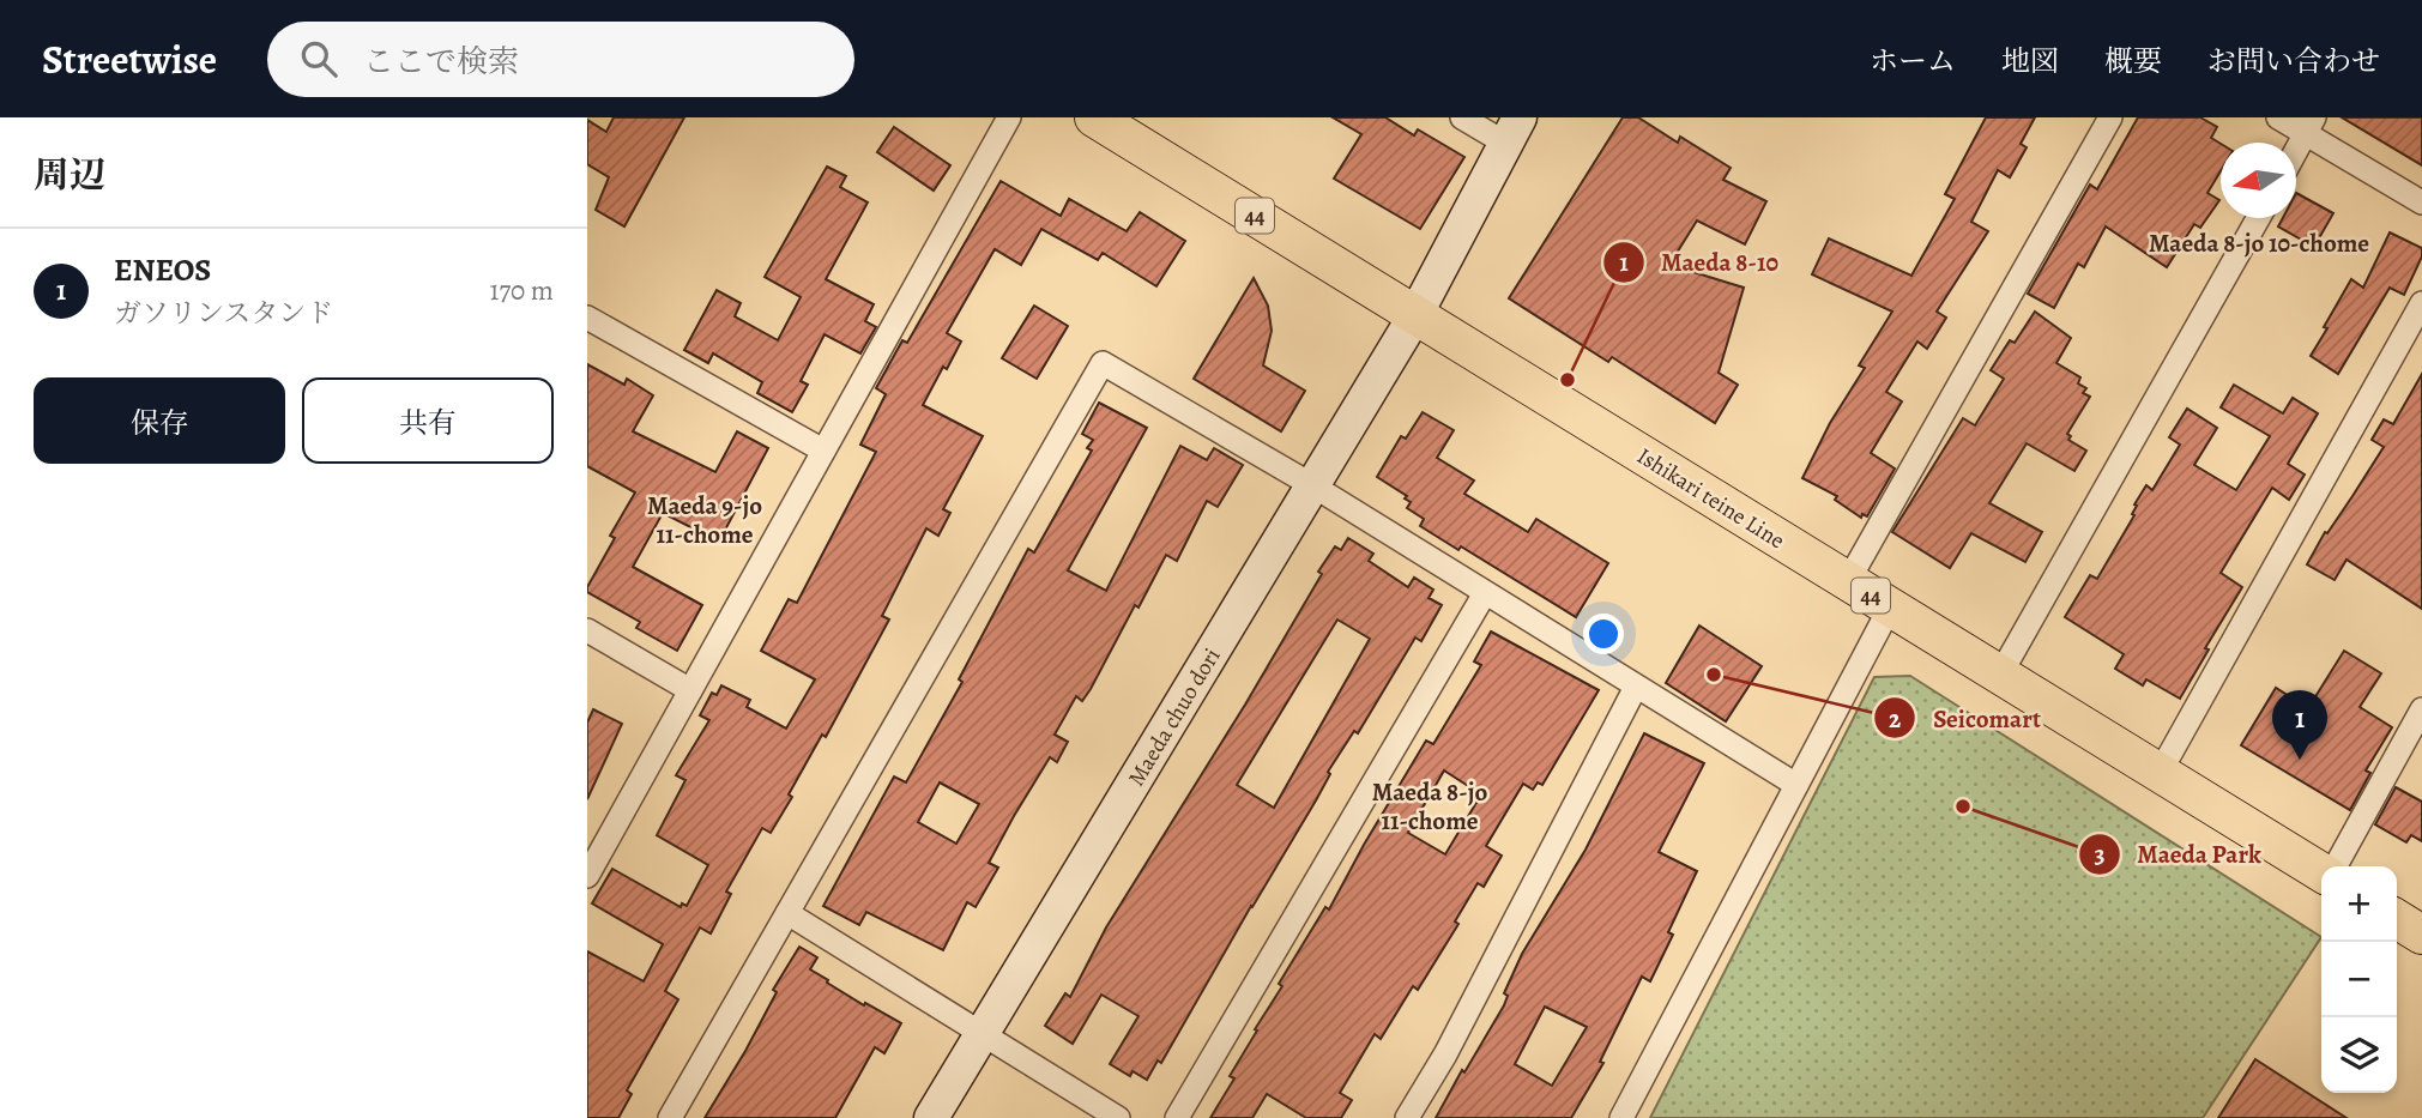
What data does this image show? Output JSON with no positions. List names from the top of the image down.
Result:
{
  "streets": {
    "main road": ["44", "Ishikari teine Line"],
    "street": ["Maeda chuo dori"]
  },
  "crossings": [
    ["Ishikari teine Line", "Maeda chuo dori"]
  ],
  "districts": ["Maeda 8-jo 10-chome", "Maeda 9-jo 11-chome", "Maeda 8-jo 11-chome"],
  "places": ["Maeda 8-10", "Seicomart", "Maeda Park"],
  "north": "left",
  "page": {
    "header": "Streetwise",
    "search": "ここで検索",
    "nav": [
      "ホーム",
      "地図",
      "概要",
      "お問い合わせ"
    ],
    "heading": "周辺",
    "list": [
      {
        "mark": "1",
        "name": "ENEOS",
        "note": "ガソリンスタンド",
        "value": "170 m"
      }
    ],
    "buttons": ["保存", "共有"],
    "pins": "1",
    "map_buttons": ["+", "−"]
  }
}
